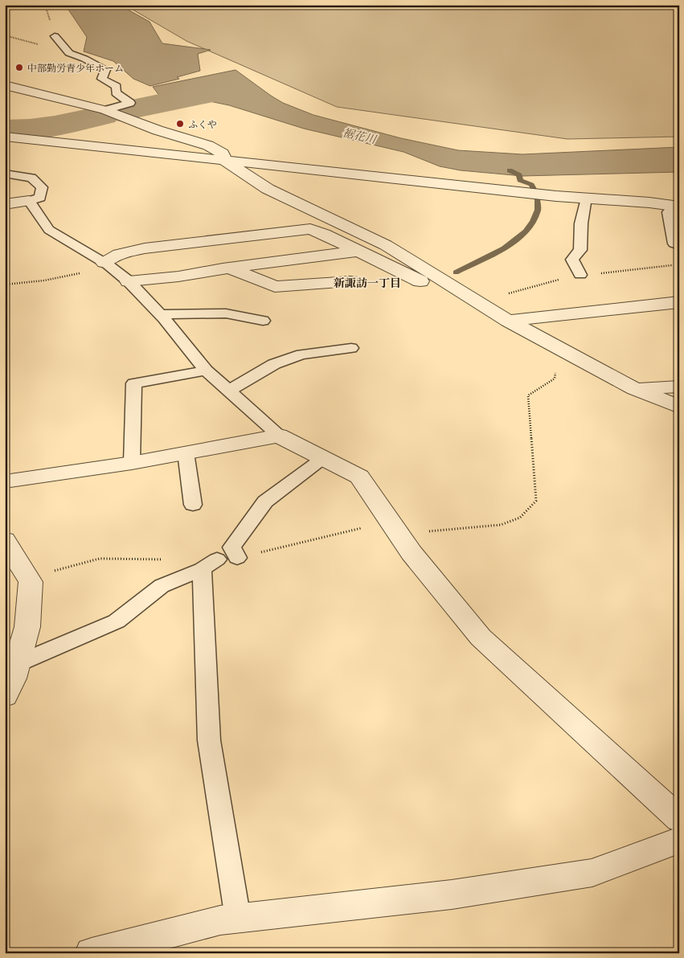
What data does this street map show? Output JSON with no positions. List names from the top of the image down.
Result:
{
  "districts": ["新諏訪一丁目"],
  "water": ["裾花川"],
  "places": ["中部勤労青少年ホーム", "ふくや"]
}
